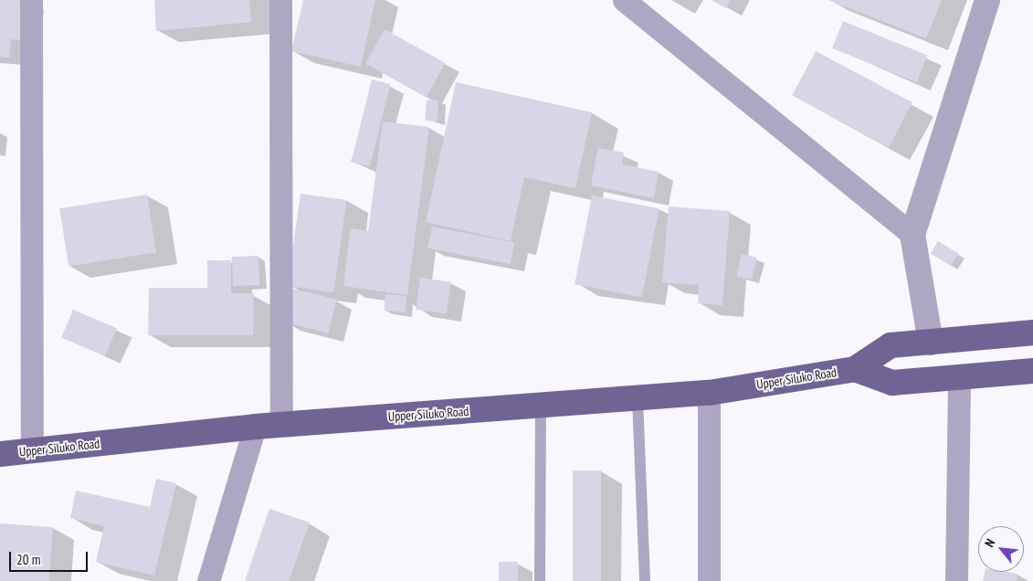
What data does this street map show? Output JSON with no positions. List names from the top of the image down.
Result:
{
  "streets": {
    "main road": ["Upper Siluko Road"]
  },
  "scale_bar": "20 m",
  "north": "top left"
}
